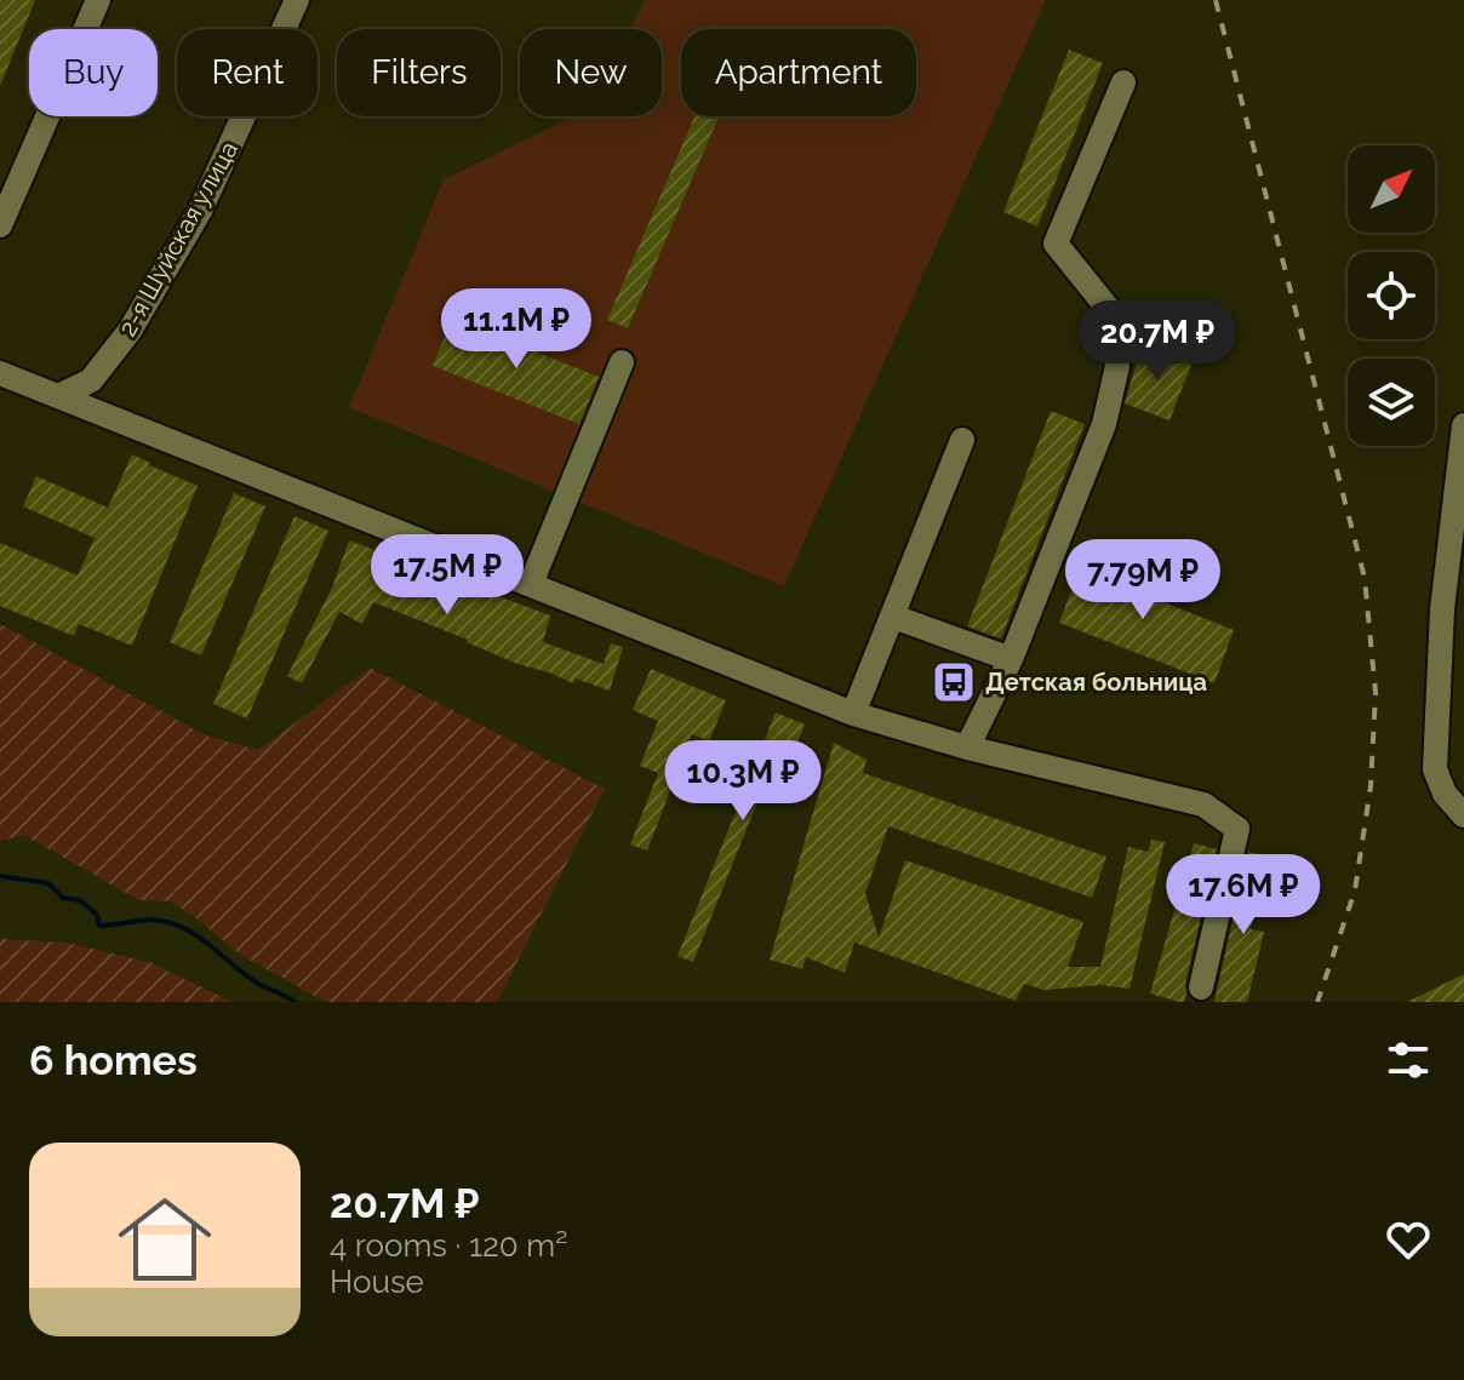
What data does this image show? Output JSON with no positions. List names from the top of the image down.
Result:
{
  "streets": {
    "street": ["2-я Шуйская улица"]
  },
  "places": {
    "bus stop": ["Детская больница"]
  },
  "north": "top right",
  "page": {
    "chip": [
      "Buy",
      "Rent",
      "Filters",
      "New",
      "Apartment"
    ],
    "price": [
      "11.1M ₽",
      "20.7M ₽",
      "17.5M ₽",
      "7.79M ₽",
      "10.3M ₽",
      "17.6M ₽"
    ],
    "heading": "6 homes",
    "list": [
      {
        "name": "20.7M ₽",
        "note": "4 rooms · 120 m² · House"
      }
    ]
  }
}
